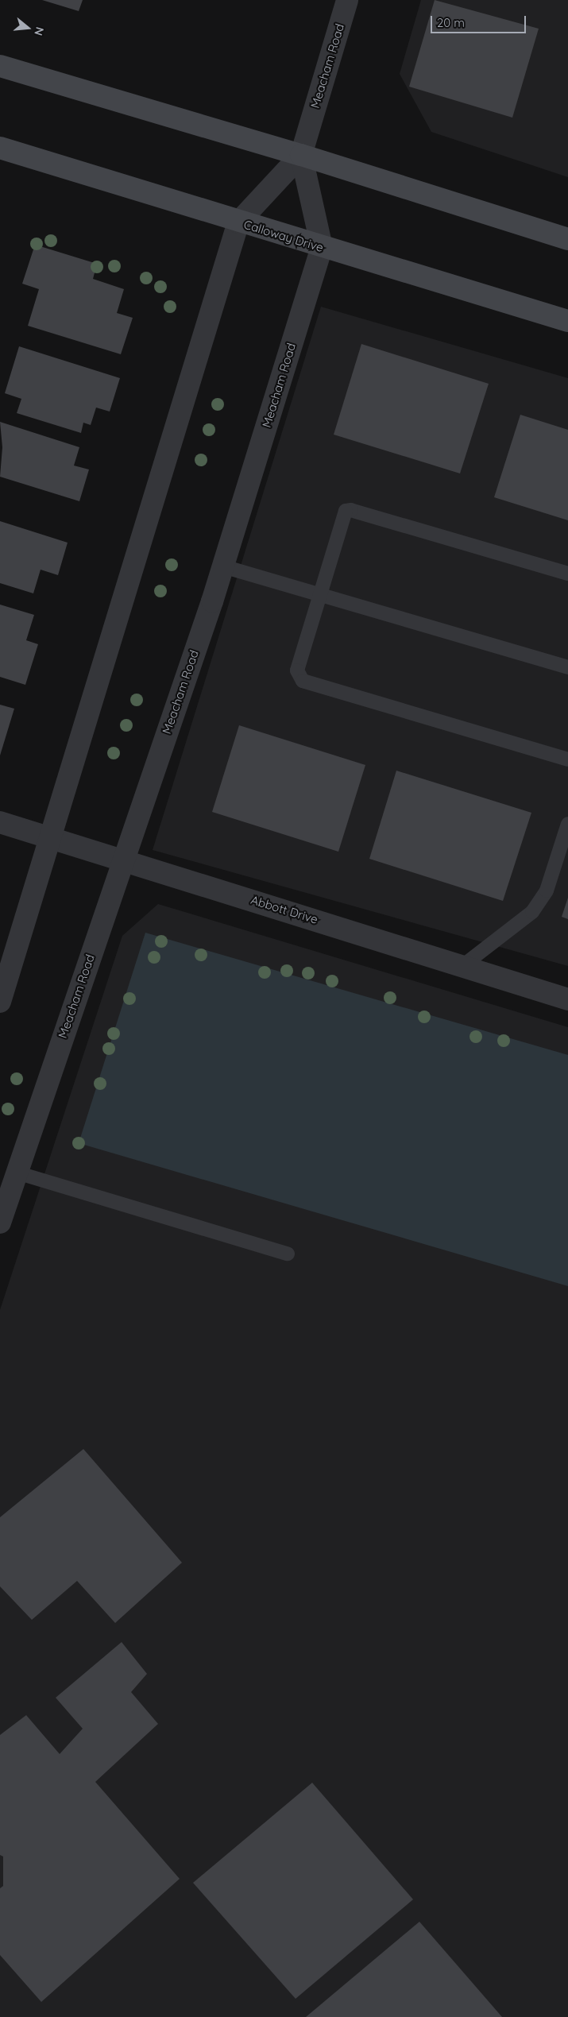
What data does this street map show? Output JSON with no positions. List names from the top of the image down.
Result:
{
  "streets": {
    "main road": ["Calloway Drive"],
    "street": ["Meacham Road", "Abbott Drive"]
  },
  "crossings": [
    ["Meacham Road", "Calloway Drive"],
    ["Meacham Road", "Abbott Drive"]
  ],
  "scale_bar": "20 m",
  "north": "right"
}
